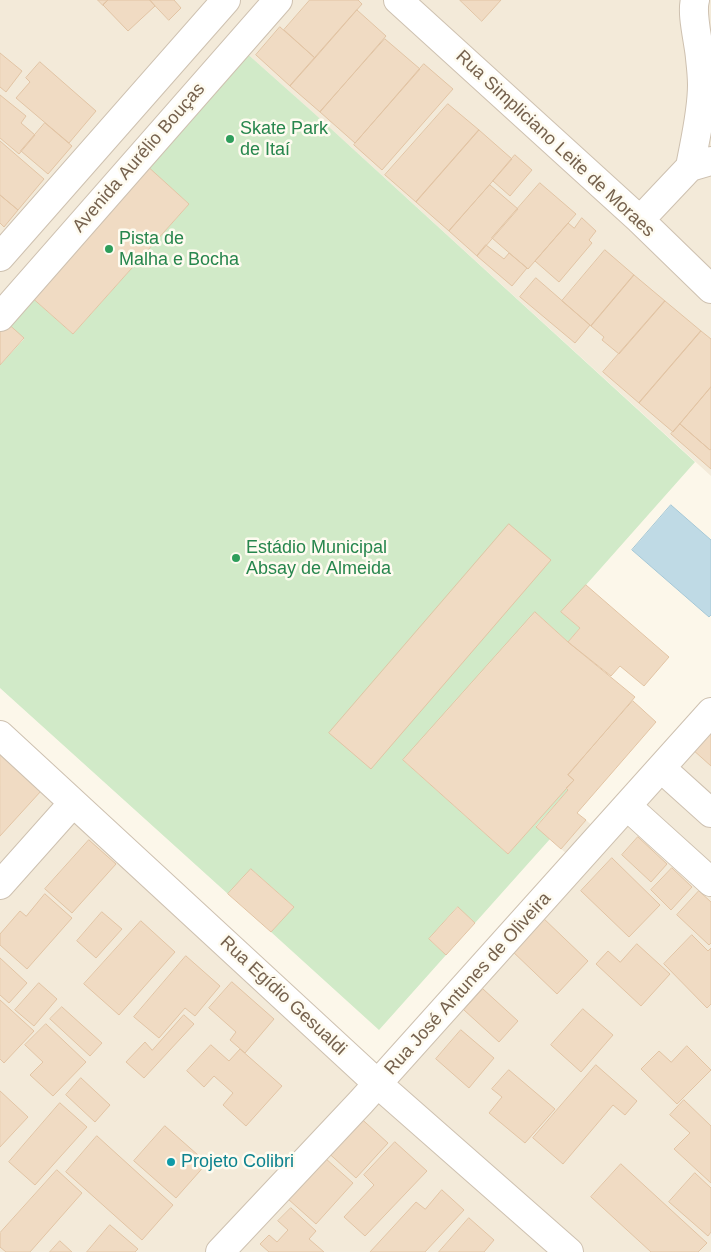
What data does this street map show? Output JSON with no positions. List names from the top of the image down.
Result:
{
  "streets": {
    "street": [
      "Rua Simpliciano Leite de Moraes",
      "Avenida Aurélio Bouças",
      "Rua José Antunes de Oliveira",
      "Rua Egídio Gesualdi"
    ]
  },
  "crossings": [
    ["Rua José Antunes de Oliveira", "Rua Egídio Gesualdi"]
  ],
  "places": [
    "Skate Park de Itaí",
    "Pista de Malha e Bocha",
    "Estádio Municipal Absay de Almeida",
    "Projeto Colibri"
  ]
}
